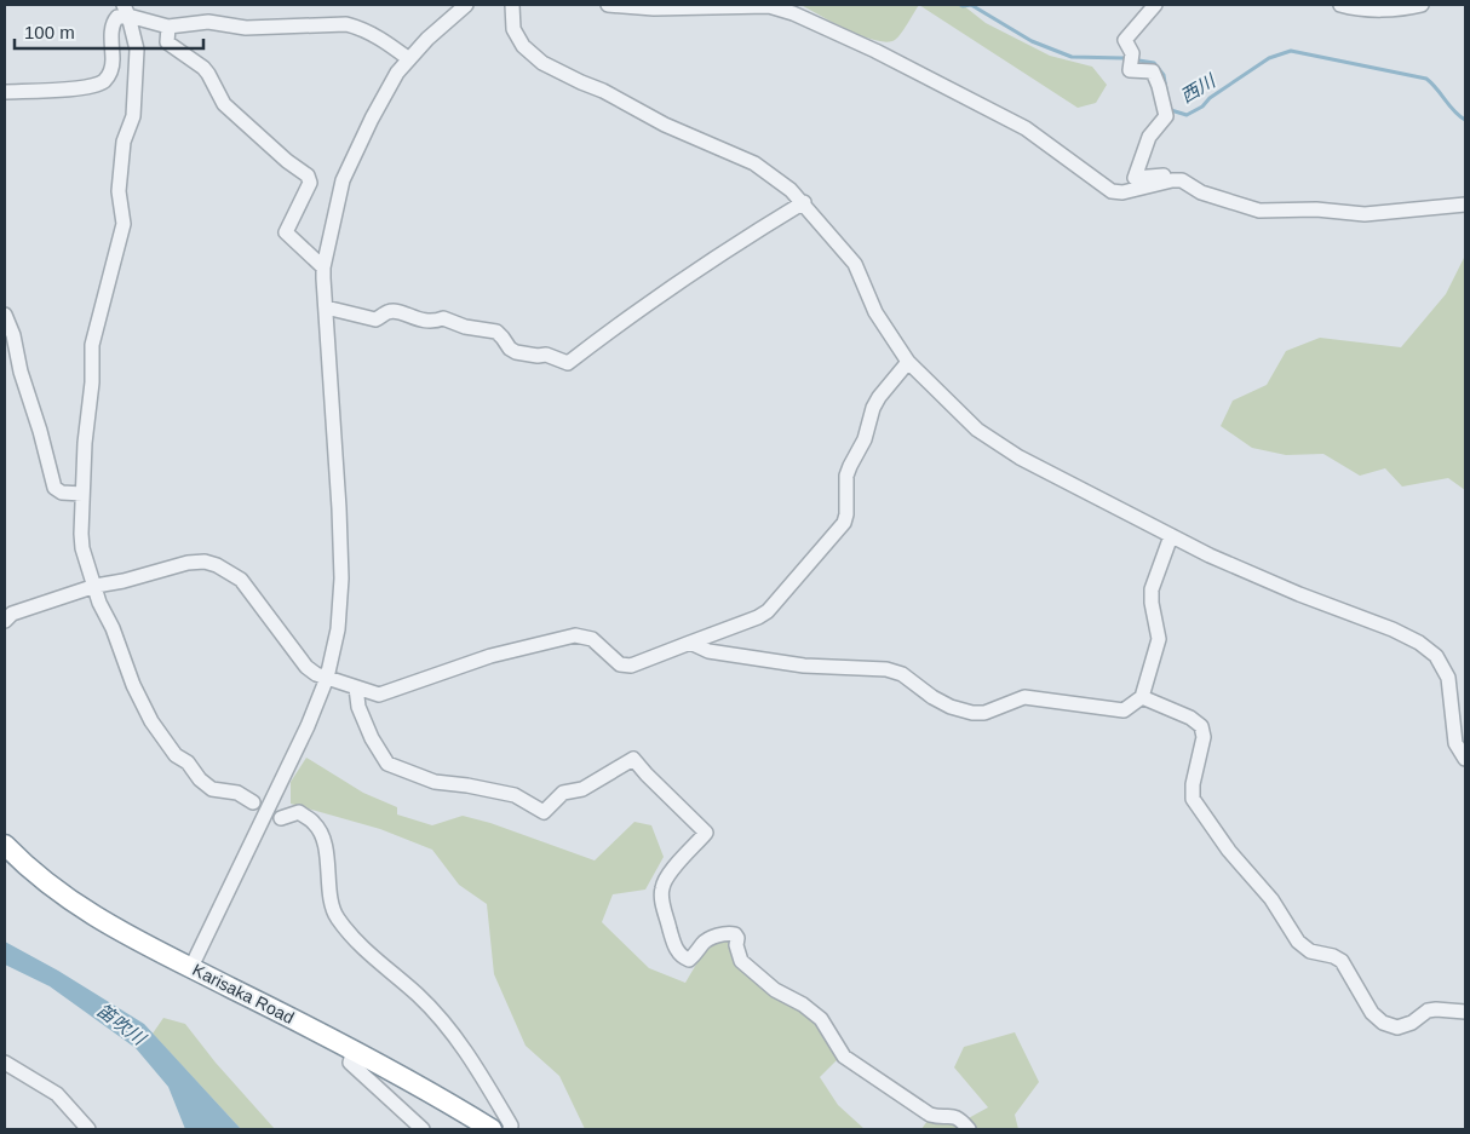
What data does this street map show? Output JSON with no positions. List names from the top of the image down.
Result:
{
  "streets": {
    "highway": ["Karisaka Road"]
  },
  "water": ["西川", "笛吹川"],
  "scale_bar": "100 m"
}
